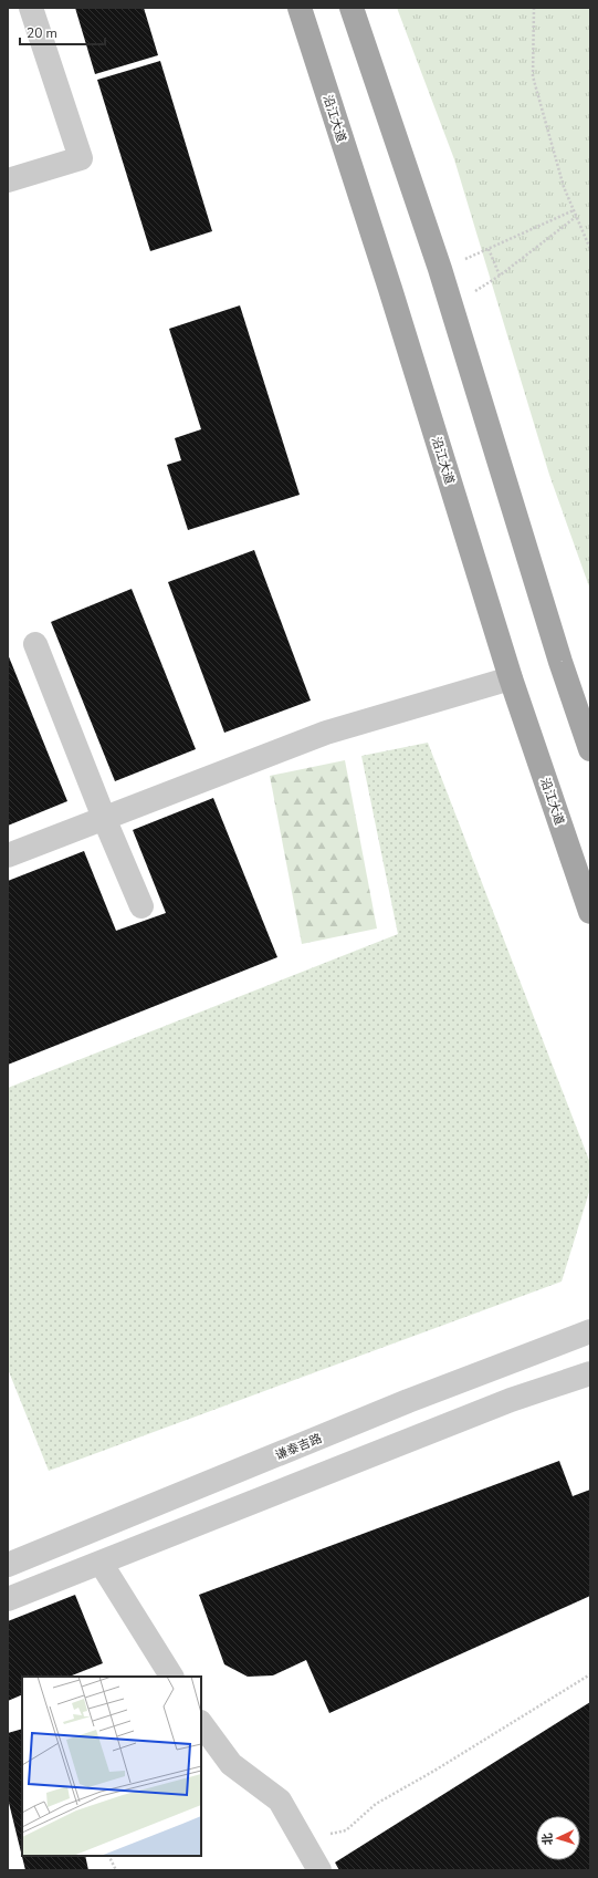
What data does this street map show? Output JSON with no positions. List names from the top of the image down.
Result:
{
  "streets": {
    "main road": ["沿江大道"],
    "street": ["谦泰吉路"]
  },
  "scale_bar": "20 m",
  "north": "left"
}
